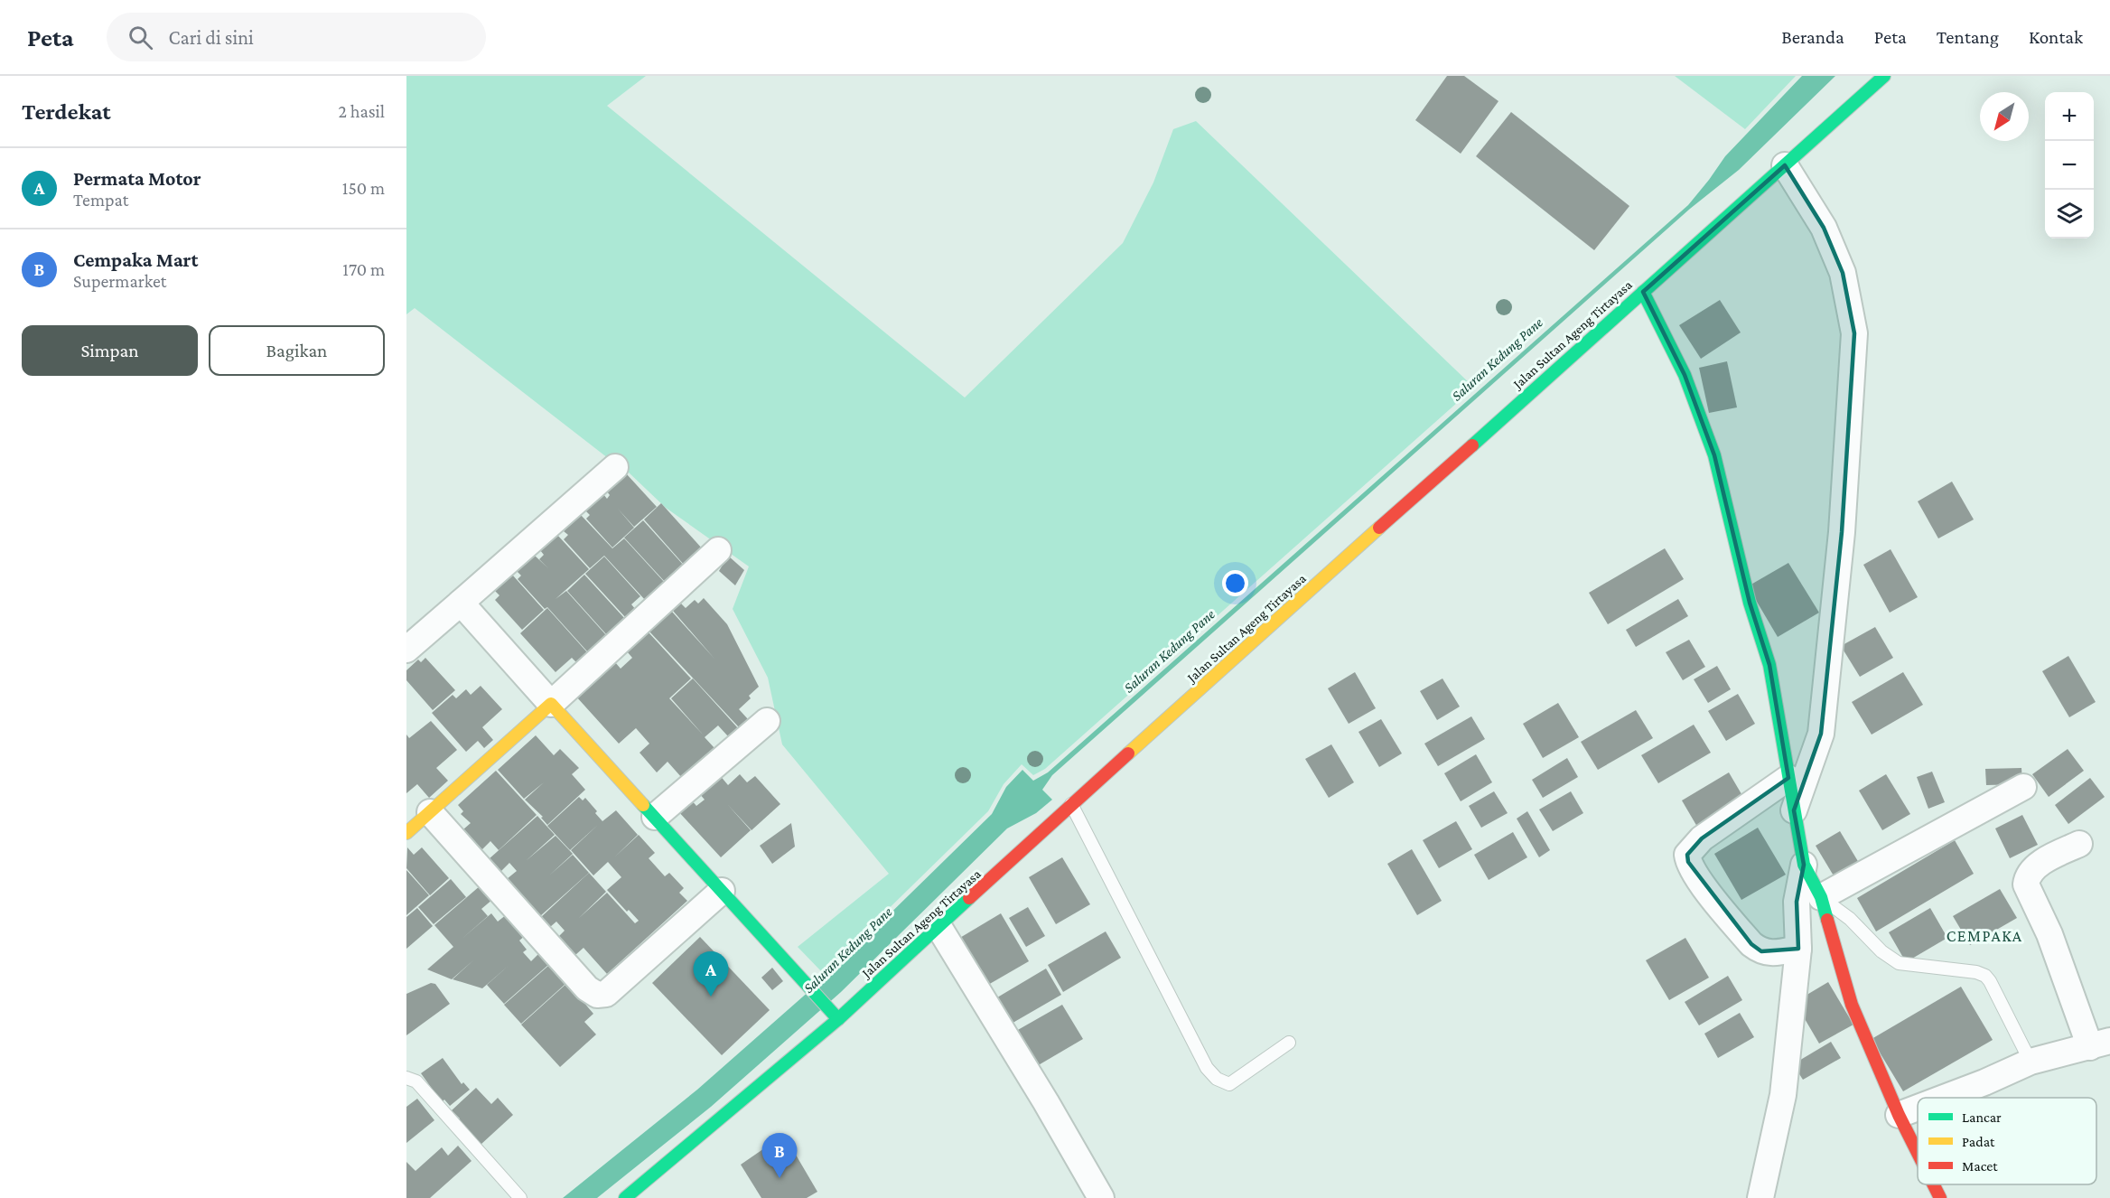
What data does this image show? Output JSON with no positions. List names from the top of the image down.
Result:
{
  "streets": {
    "main road": ["Jalan Sultan Ageng Tirtayasa"]
  },
  "districts": ["CEMPAKA"],
  "water": ["Saluran Kedung Pane"],
  "legend": ["Lancar", "Padat", "Macet"],
  "north": "bottom left",
  "page": {
    "header": "Peta",
    "search": "Cari di sini",
    "nav": [
      "Beranda",
      "Peta",
      "Tentang",
      "Kontak"
    ],
    "heading": ["Terdekat", "2 hasil"],
    "map_buttons": ["+", "−"],
    "list": [
      {
        "mark": "A",
        "name": "Permata Motor",
        "note": "Tempat",
        "value": "150 m"
      },
      {
        "mark": "B",
        "name": "Cempaka Mart",
        "note": "Supermarket",
        "value": "170 m"
      }
    ],
    "buttons": ["Simpan", "Bagikan"],
    "pins": ["A", "B"]
  }
}
